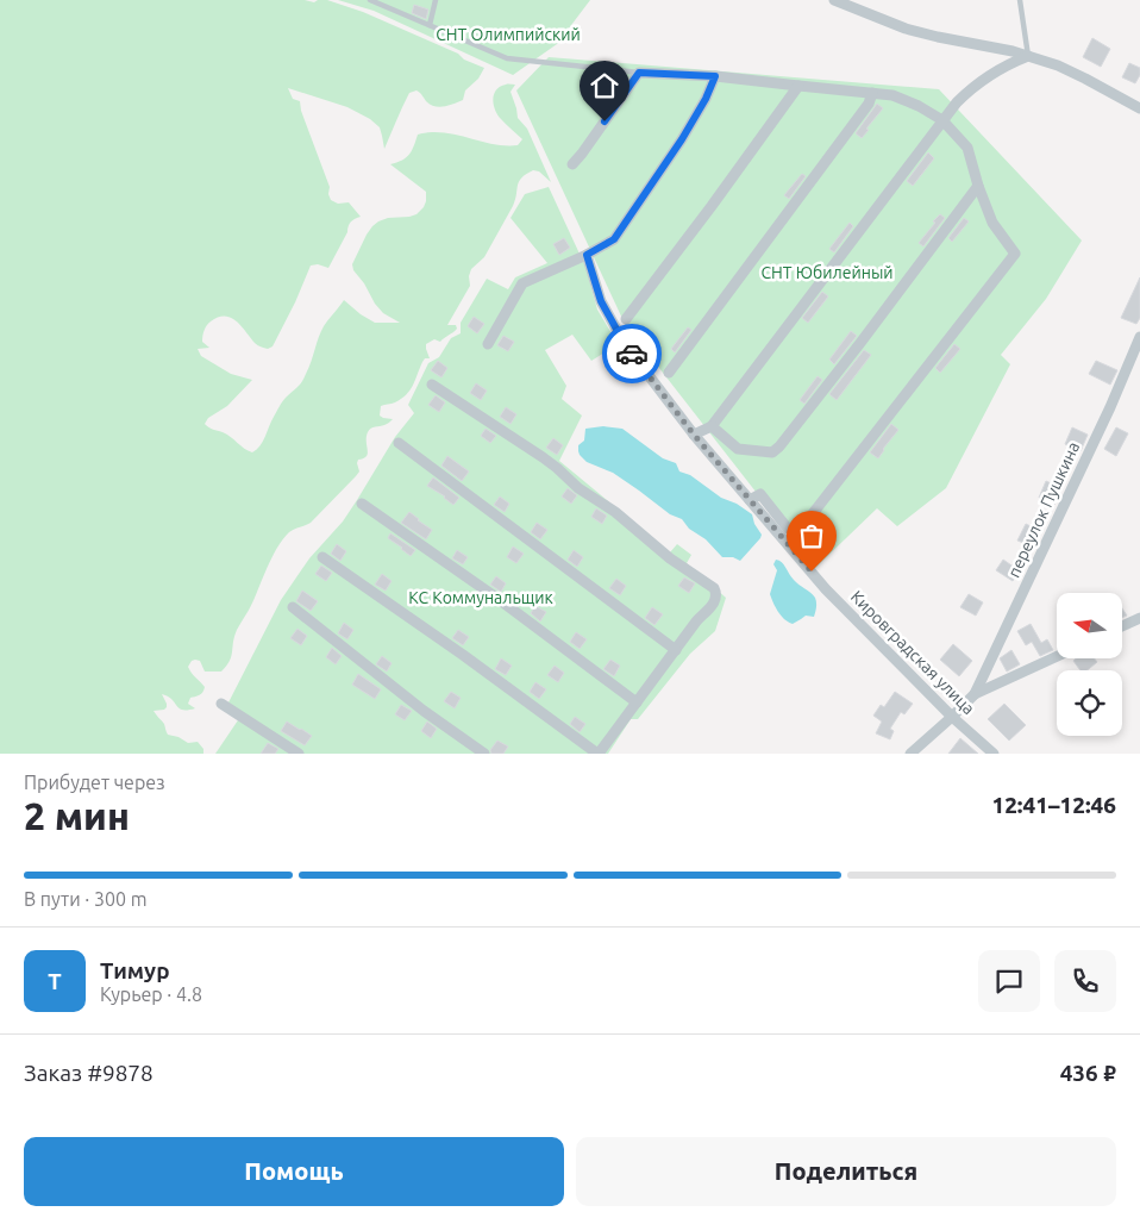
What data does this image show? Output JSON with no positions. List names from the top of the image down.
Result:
{
  "streets": {
    "street": ["переулок Пушкина", "Кировградская улица"]
  },
  "parks": ["СНТ Олимпийский", "СНТ Юбилейный", "КС Коммунальщик"],
  "north": "left",
  "page": {
    "heading": ["2 мин", "Прибудет через", "12:41–12:46"],
    "panel": [
      "Тимур",
      "Курьер · 4.8",
      "Заказ #9878",
      "436 ₽"
    ],
    "bar": "В пути · 300 m",
    "round": "Т",
    "buttons": ["Помощь", "Поделиться"]
  }
}
